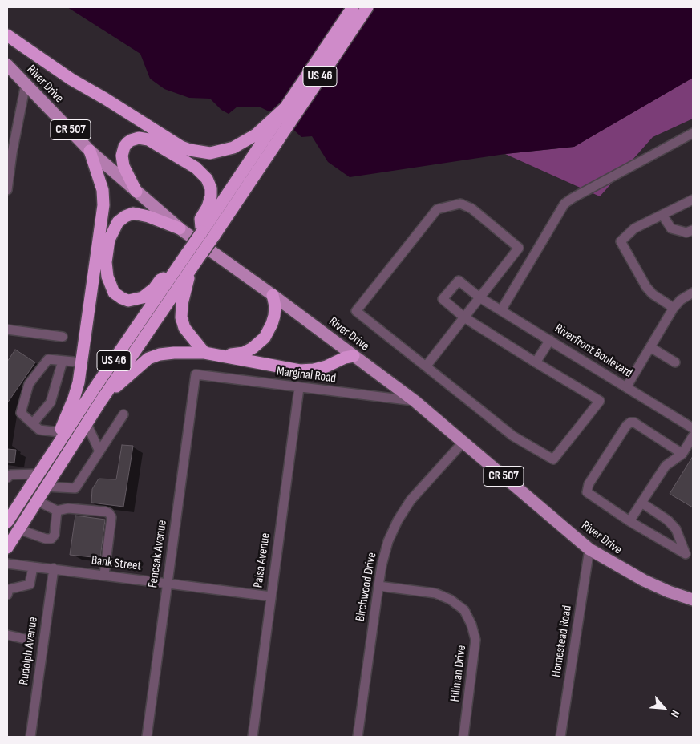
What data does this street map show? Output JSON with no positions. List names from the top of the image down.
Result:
{
  "streets": {
    "highway": ["US 46"],
    "main road": ["River Drive", "CR 507"],
    "street": [
      "Riverfront Boulevard",
      "Marginal Road",
      "Fencsak Avenue",
      "Palsa Avenue",
      "Bank Street",
      "Birchwood Drive",
      "Homestead Road",
      "Rudolph Avenue",
      "Hillman Drive"
    ]
  },
  "crossings": [
    ["River Drive", "Marginal Road"],
    ["River Drive", "Birchwood Drive"],
    ["River Drive", "Homestead Road"],
    ["Marginal Road", "Fencsak Avenue"],
    ["Marginal Road", "Palsa Avenue"],
    ["Fencsak Avenue", "Bank Street"],
    ["Palsa Avenue", "Bank Street"],
    ["Bank Street", "Rudolph Avenue"],
    ["Birchwood Drive", "Hillman Drive"]
  ],
  "north": "bottom right"
}
